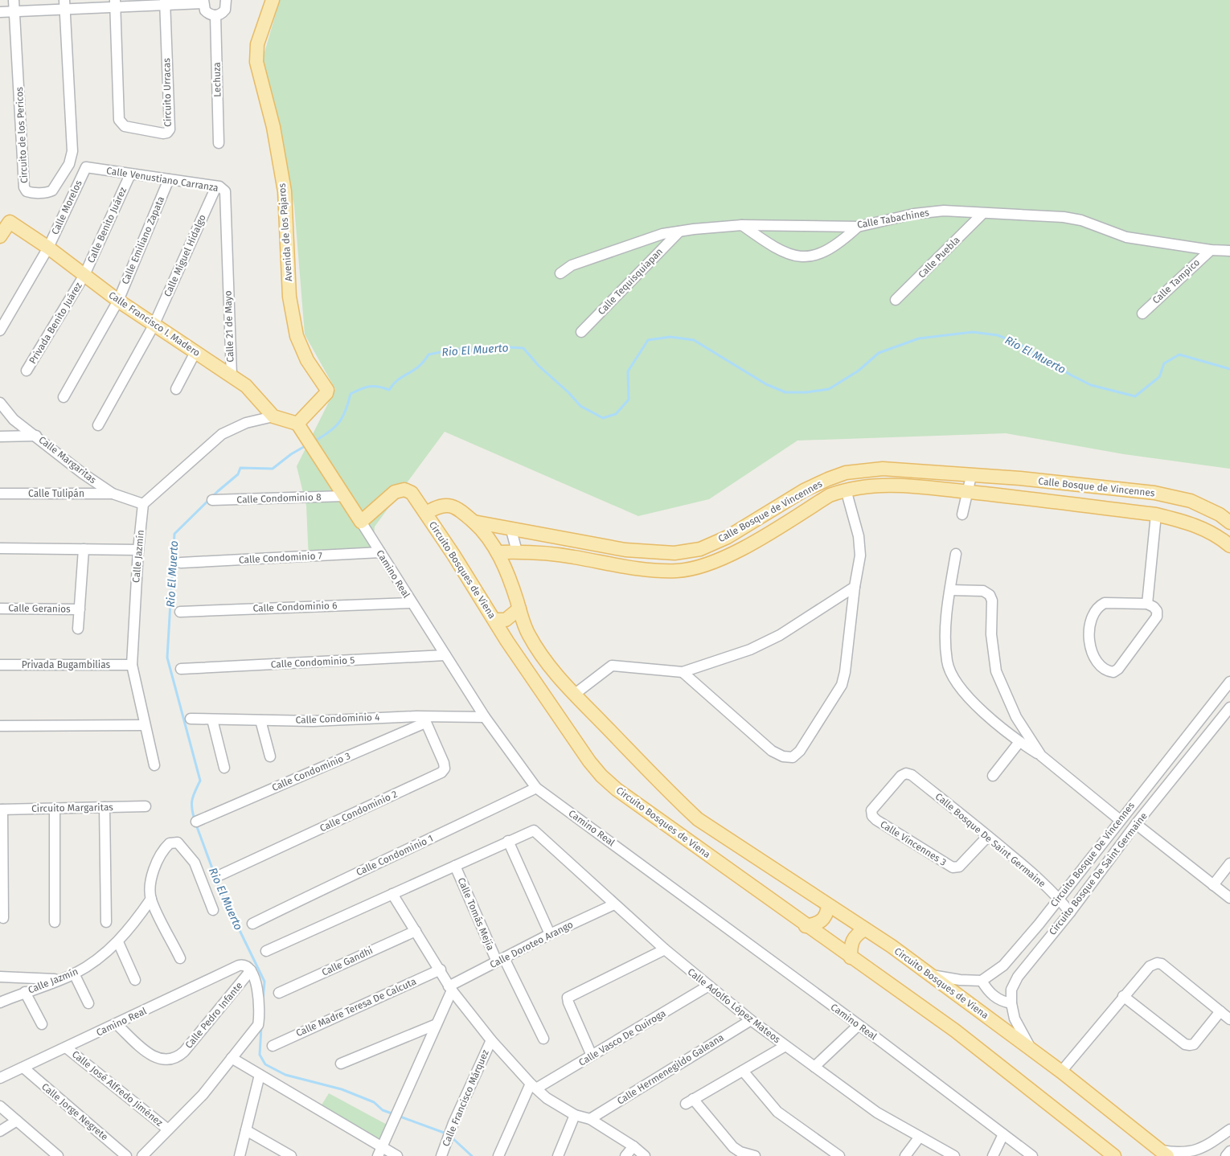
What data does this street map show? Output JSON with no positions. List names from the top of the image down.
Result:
{
  "streets": {
    "main road": [
      "Avenida de los Pajaros",
      "Calle Francisco I. Madero",
      "Calle Bosque de Vincennes",
      "Circuito Bosques de Viena",
      "Camino Real"
    ],
    "street": [
      "Lechuza",
      "Circuito Urracas",
      "Circuito de los Pericos",
      "Calle Venustiano Carranza",
      "Calle Morelos",
      "Calle Tabachines",
      "Calle Benito Juárez",
      "Calle Emiliano Zapata",
      "Calle Miguel Hidalgo",
      "Calle Puebla",
      "Calle Tequisquiapan",
      "Calle Tampico",
      "Privada Benito Juárez",
      "Calle 21 de Mayo",
      "Calle Margaritas",
      "Calle Tulipán",
      "Calle Condominio 8",
      "Calle Jazmín",
      "Calle Condominio 7",
      "Calle Condominio 6",
      "Calle Geranios",
      "Calle Condominio 5",
      "Privada Bugambilias",
      "Calle Condominio 4",
      "Calle Condominio 3",
      "Circuito Margaritas",
      "Calle Condominio 2",
      "Calle Bosque De Saint Germaine",
      "Calle Vincennes 3",
      "Circuito Bosque De Vincennes",
      "Calle Condominio 1",
      "Circuito Bosque De Saint Germaine",
      "Calle Tomás Mejía",
      "Calle Doroteo Arango",
      "Calle Gandhi",
      "Calle Adolfo López Mateos",
      "Calle Madre Teresa De Calcuta",
      "Calle Pedro Infante",
      "Calle Vasco De Quiroga",
      "Calle Hermenegildo Galeana",
      "Calle José Alfredo Jiménez",
      "Calle Francisco Márquez",
      "Calle Jorge Negrete"
    ]
  },
  "crossings": [
    ["Calle Venustiano Carranza", "Calle Morelos"],
    ["Calle Venustiano Carranza", "Calle Benito Juárez"],
    ["Calle Venustiano Carranza", "Calle Emiliano Zapata"],
    ["Calle Venustiano Carranza", "Calle Miguel Hidalgo"],
    ["Calle Venustiano Carranza", "Calle 21 de Mayo"],
    ["Calle Morelos", "Calle Francisco I. Madero"],
    ["Calle Tabachines", "Calle Puebla"],
    ["Calle Tabachines", "Calle Tequisquiapan"],
    ["Calle Tabachines", "Calle Tampico"],
    ["Calle Benito Juárez", "Privada Benito Juárez"],
    ["Calle Benito Juárez", "Calle Francisco I. Madero"],
    ["Avenida de los Pajaros", "Camino Real"],
    ["Calle Emiliano Zapata", "Calle Francisco I. Madero"],
    ["Calle Miguel Hidalgo", "Calle Francisco I. Madero"],
    ["Privada Benito Juárez", "Calle Francisco I. Madero"],
    ["Calle Francisco I. Madero", "Calle 21 de Mayo"],
    ["Calle Margaritas", "Calle Tulipán"],
    ["Calle Margaritas", "Calle Jazmín"],
    ["Calle Bosque de Vincennes", "Circuito Bosques de Viena"],
    ["Calle Condominio 8", "Camino Real"],
    ["Calle Jazmín", "Privada Bugambilias"],
    ["Calle Condominio 7", "Camino Real"],
    ["Circuito Bosques de Viena", "Circuito Bosque De Saint Germaine"],
    ["Camino Real", "Calle Condominio 6"],
    ["Camino Real", "Calle Condominio 5"],
    ["Camino Real", "Calle Condominio 4"],
    ["Camino Real", "Calle Condominio 1"],
    ["Camino Real", "Calle Pedro Infante"],
    ["Camino Real", "Calle José Alfredo Jiménez"],
    ["Camino Real", "Calle Jorge Negrete"],
    ["Calle Condominio 4", "Calle Condominio 3"],
    ["Calle Condominio 4", "Calle Condominio 2"],
    ["Calle Condominio 3", "Calle Condominio 2"],
    ["Calle Bosque De Saint Germaine", "Calle Vincennes 3"],
    ["Calle Bosque De Saint Germaine", "Circuito Bosque De Vincennes"],
    ["Calle Bosque De Saint Germaine", "Circuito Bosque De Saint Germaine"],
    ["Calle Tomás Mejía", "Calle Doroteo Arango"],
    ["Calle Doroteo Arango", "Calle Adolfo López Mateos"],
    ["Calle Adolfo López Mateos", "Calle Vasco De Quiroga"],
    ["Calle Adolfo López Mateos", "Calle Hermenegildo Galeana"]
  ],
  "water": ["Rio El Muerto"]
}
